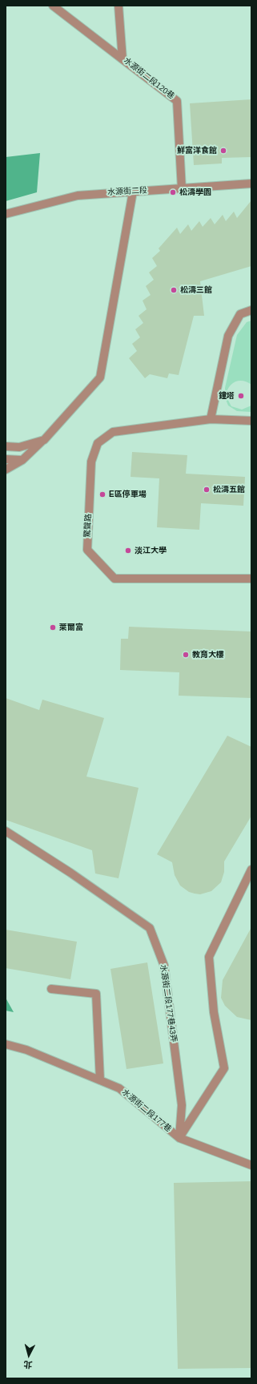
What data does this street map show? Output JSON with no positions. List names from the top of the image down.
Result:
{
  "streets": {
    "street": [
      "水源街二段120巷",
      "水源街二段",
      "驚聲路",
      "水源街二段177巷43弄",
      "水源街二段177巷"
    ]
  },
  "crossings": [
    ["水源街二段120巷", "水源街二段"],
    ["水源街二段177巷43弄", "水源街二段177巷"]
  ],
  "places": [
    "鮮富洋食館",
    "松濤學園",
    "松濤三館",
    "鐘塔",
    "松濤五館",
    "E區停車場",
    "淡江大學",
    "萊爾富",
    "教育大樓"
  ],
  "north": "bottom"
}
